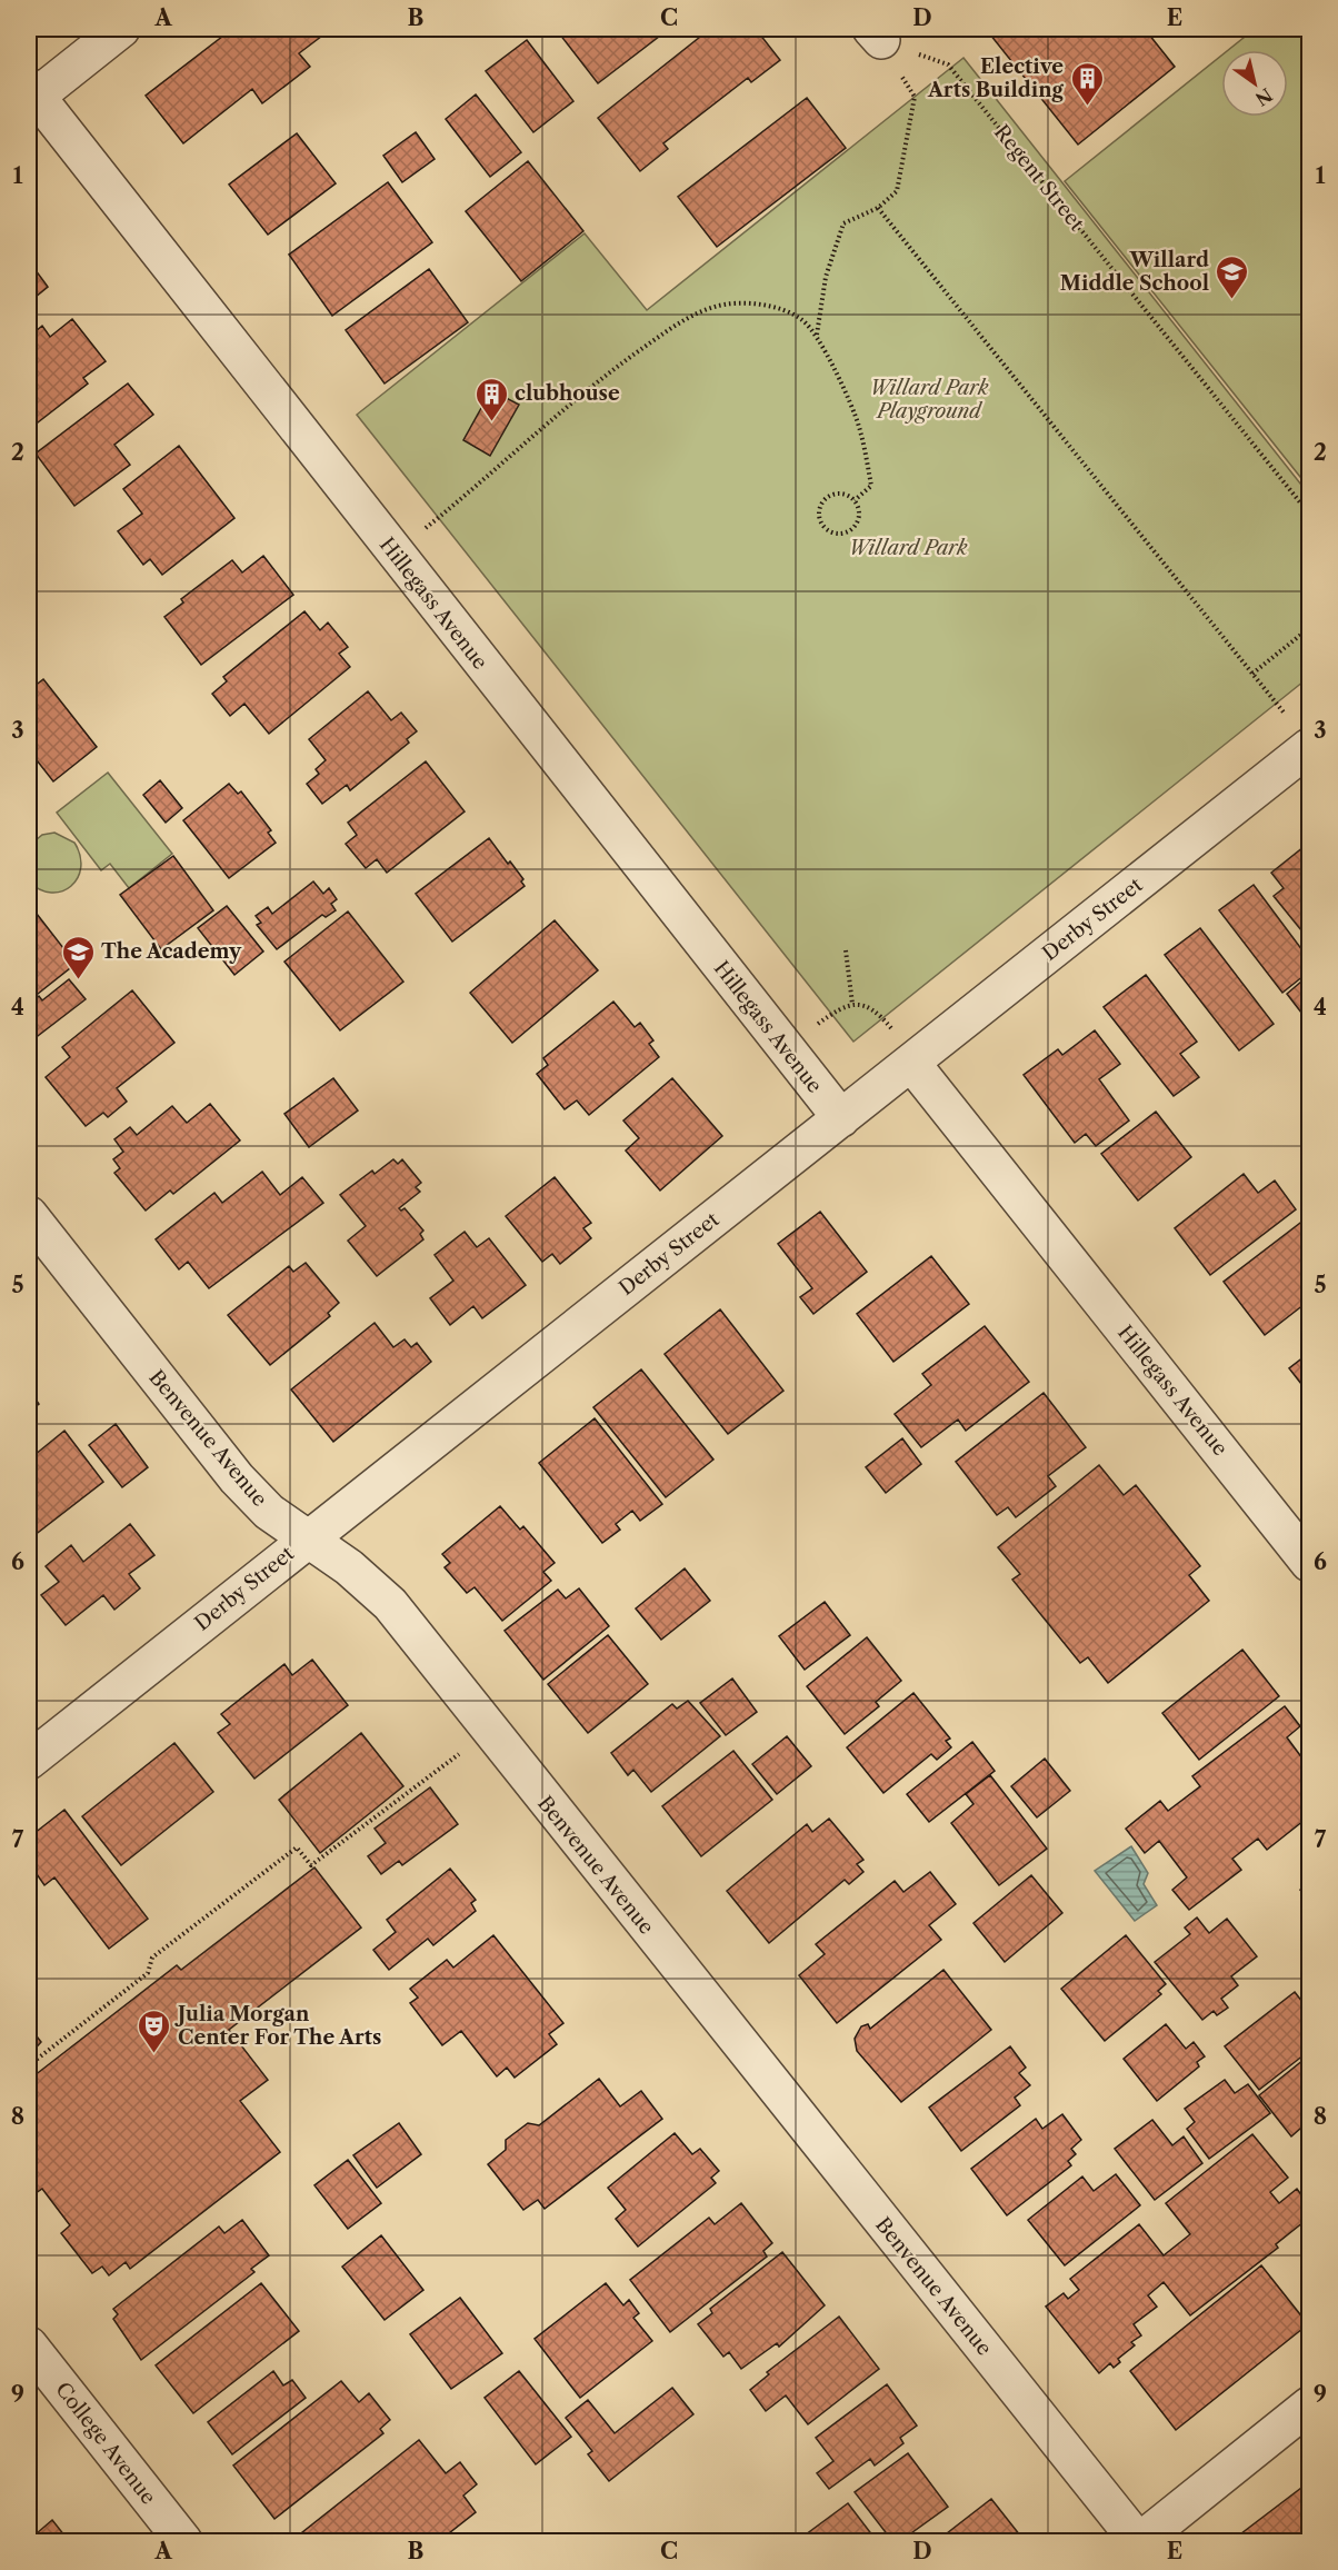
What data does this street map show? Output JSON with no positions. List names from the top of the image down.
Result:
{
  "streets": {
    "street": [
      "Hillegass Avenue",
      "Derby Street",
      "Benvenue Avenue",
      "College Avenue"
    ],
    "path": ["Regent Street"]
  },
  "crossings": [
    ["Hillegass Avenue", "Derby Street"],
    ["Derby Street", "Benvenue Avenue"]
  ],
  "parks": ["Willard Park Playground", "Willard Park"],
  "places": {
    "building": ["Elective Arts Building", "clubhouse"],
    "school or university": ["Willard Middle School", "The Academy"],
    "theatre": ["Julia Morgan Center For The Arts"]
  },
  "north": "bottom right",
  "grid": {
    "columns": [
      "A",
      "B",
      "C",
      "D",
      "E"
    ],
    "rows": [
      "1",
      "2",
      "3",
      "4",
      "5",
      "6",
      "7",
      "8",
      "9"
    ]
  }
}
